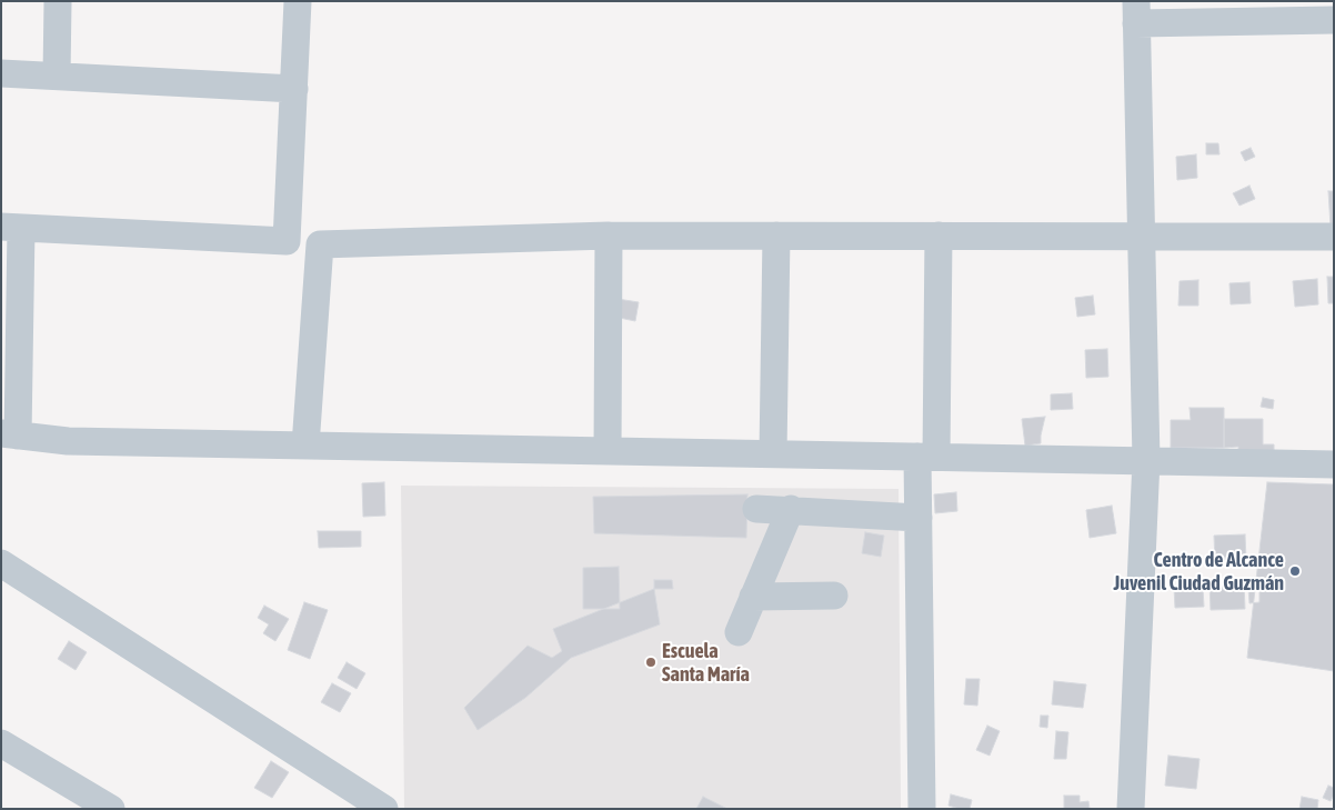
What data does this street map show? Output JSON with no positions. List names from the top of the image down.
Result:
{
  "places": ["Centro de Alcance Juvenil Ciudad Guzmán", "Escuela Santa María"]
}
